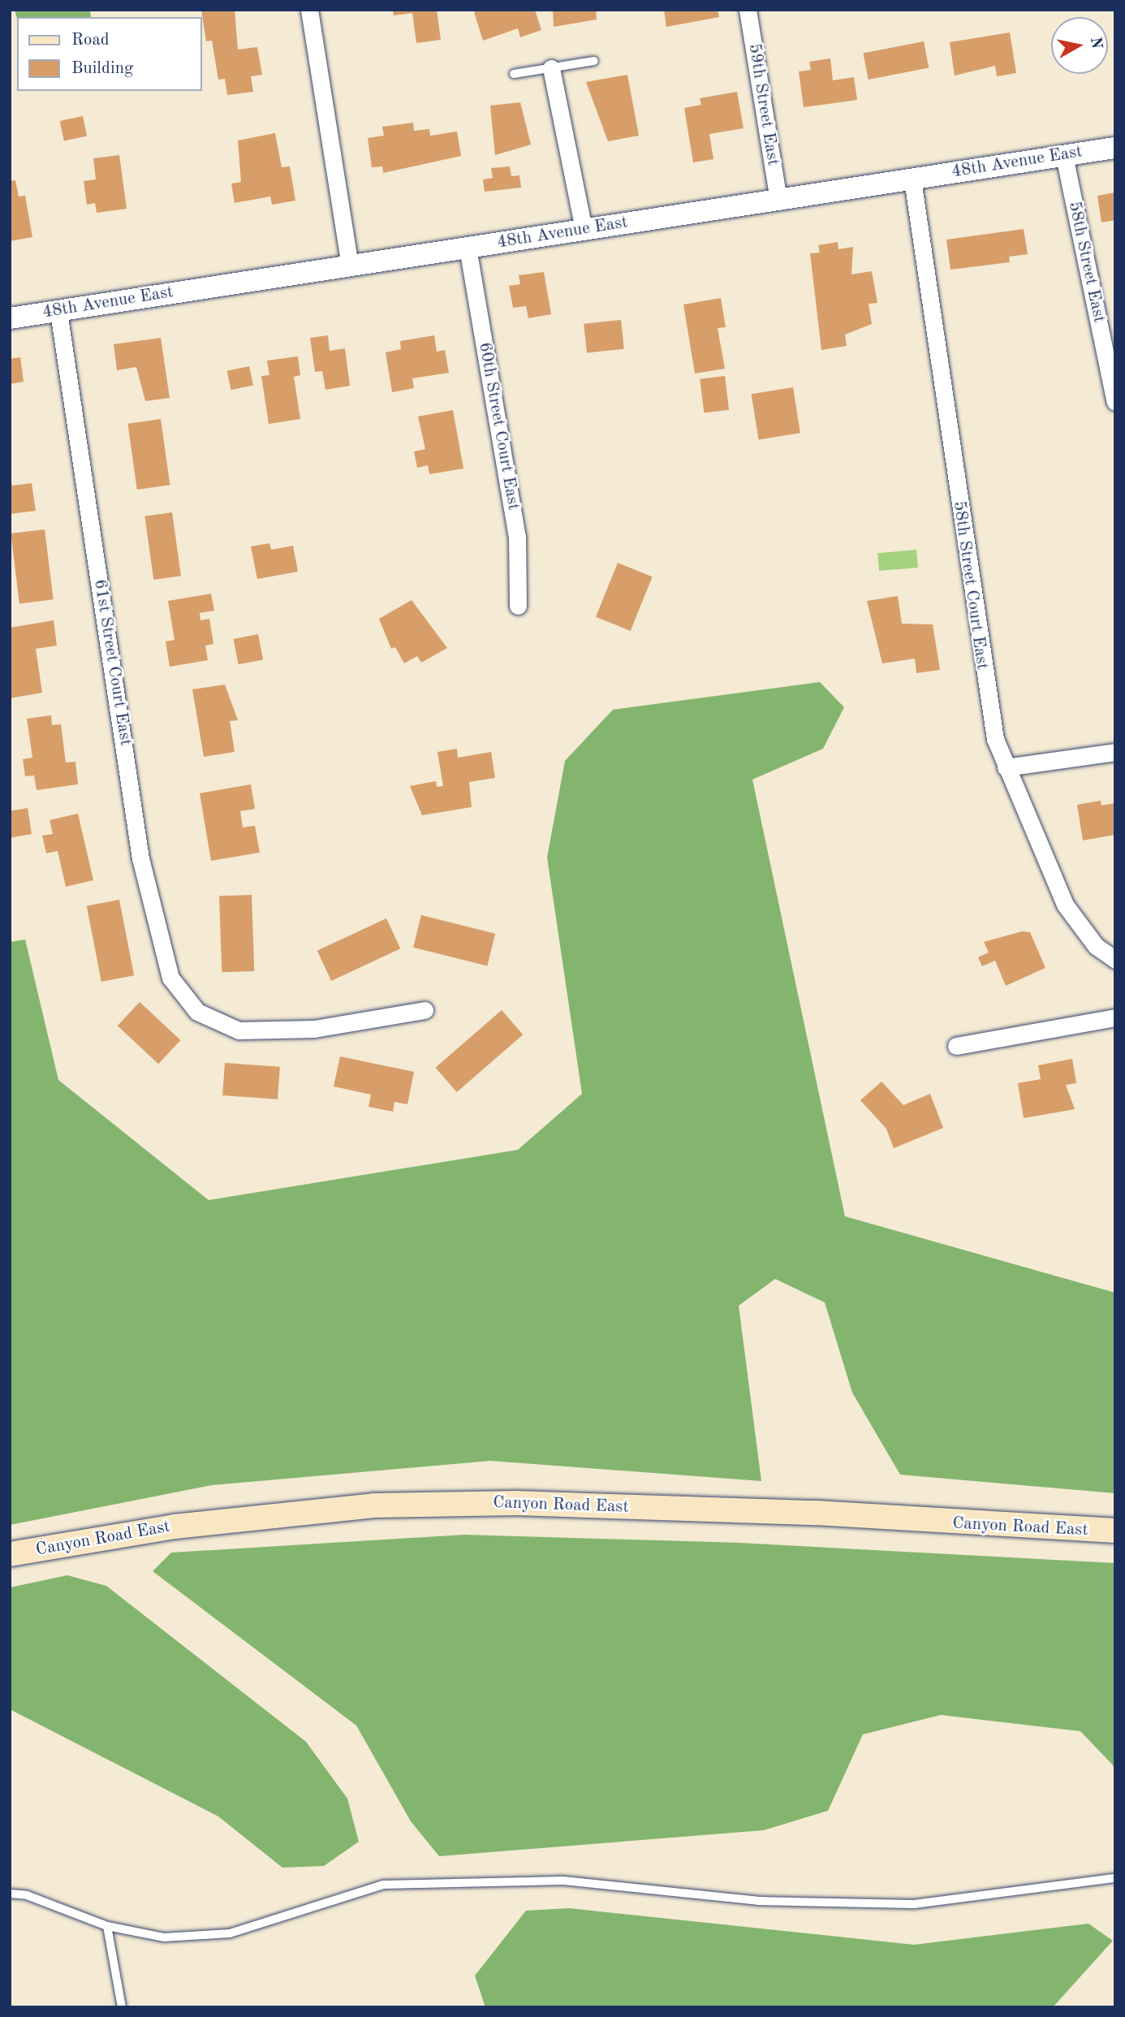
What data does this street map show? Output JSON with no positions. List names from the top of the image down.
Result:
{
  "streets": {
    "main road": ["Canyon Road East"],
    "street": [
      "59th Street East",
      "48th Avenue East",
      "58th Street East",
      "60th Street Court East",
      "58th Street Court East",
      "61st Street Court East"
    ]
  },
  "crossings": [
    ["59th Street East", "48th Avenue East"],
    ["48th Avenue East", "58th Street East"],
    ["48th Avenue East", "60th Street Court East"],
    ["48th Avenue East", "58th Street Court East"],
    ["48th Avenue East", "61st Street Court East"]
  ],
  "legend": ["Road", "Building"],
  "north": "right"
}
